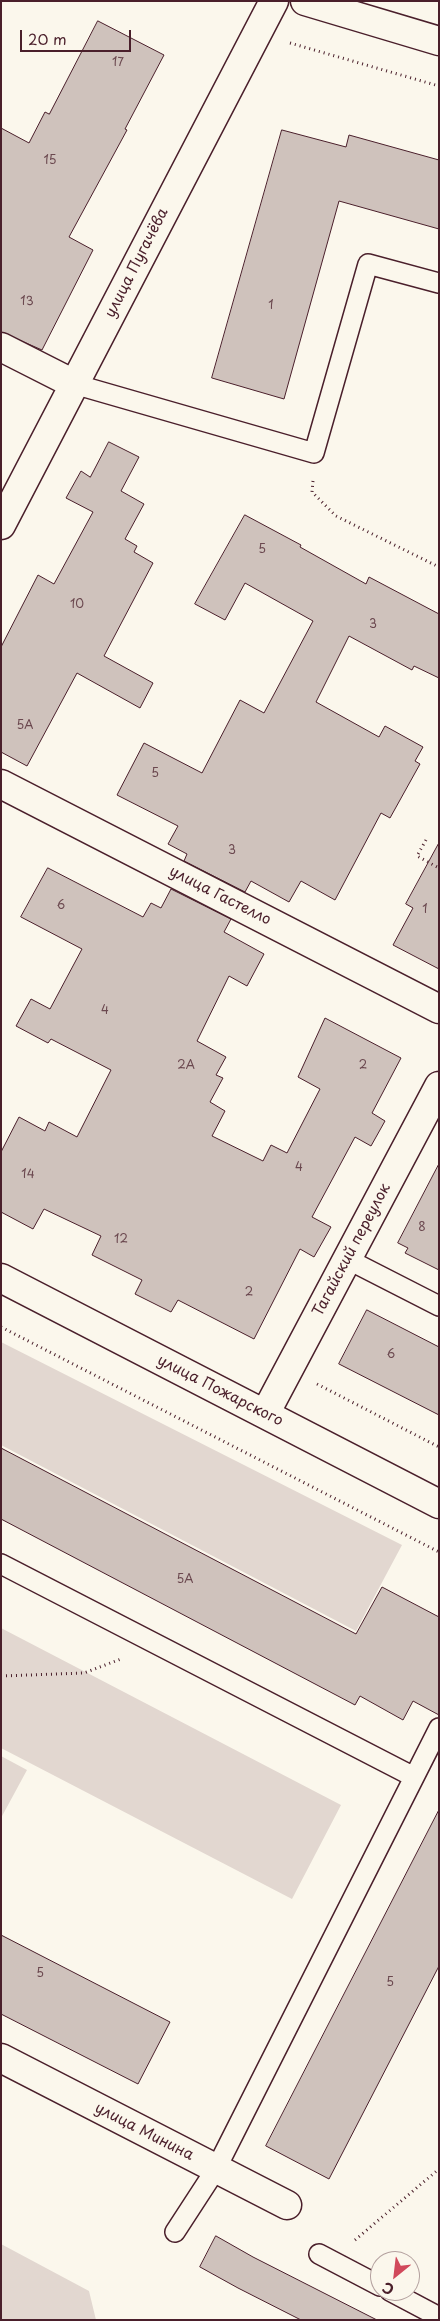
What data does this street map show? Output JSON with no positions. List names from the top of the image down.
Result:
{
  "streets": {
    "street": [
      "улица Пугачёва",
      "улица Гастелло",
      "Тагайский переулок",
      "улица Пожарского",
      "улица Минина"
    ]
  },
  "crossings": [
    ["Тагайский переулок", "улица Пожарского"]
  ],
  "house_numbers": [
    "17",
    "15",
    "13",
    "1",
    "5",
    "10",
    "3",
    "5А",
    "5",
    "3",
    "6",
    "1",
    "4",
    "2А",
    "2",
    "4",
    "14",
    "8",
    "12",
    "2",
    "6",
    "5А",
    "5",
    "5"
  ],
  "scale_bar": "20 m",
  "north": "bottom left"
}
